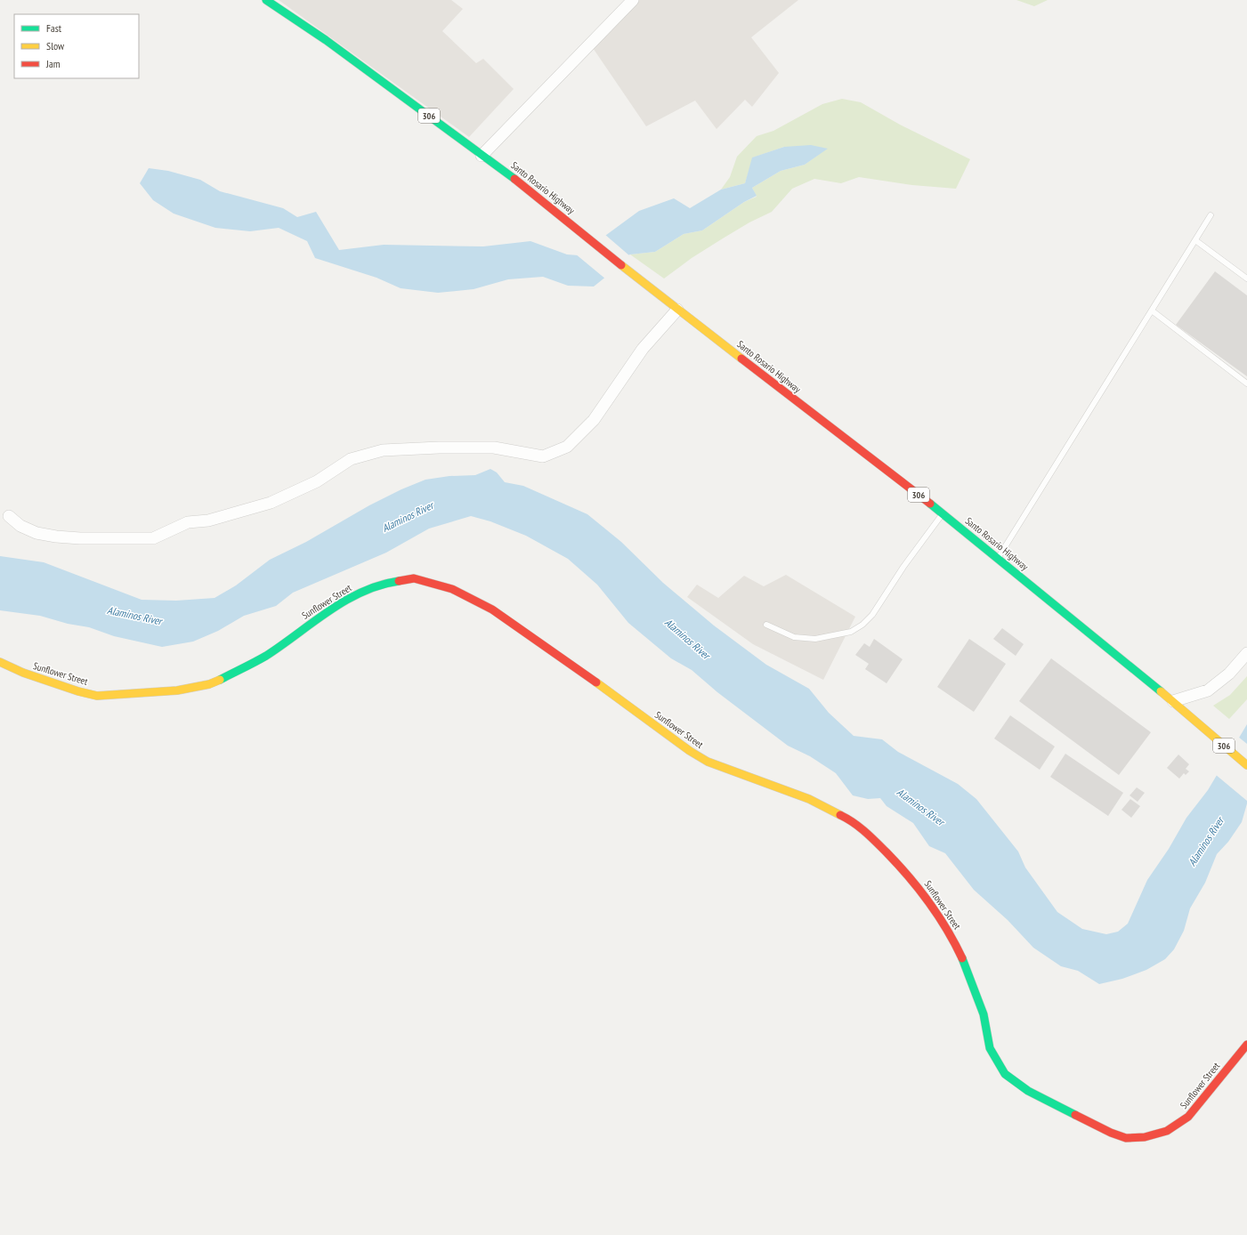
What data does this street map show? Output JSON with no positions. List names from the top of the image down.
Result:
{
  "streets": {
    "street": ["306", "Santo Rosario Highway", "Sunflower Street"]
  },
  "water": ["Alaminos River"],
  "legend": ["Fast", "Slow", "Jam"]
}
